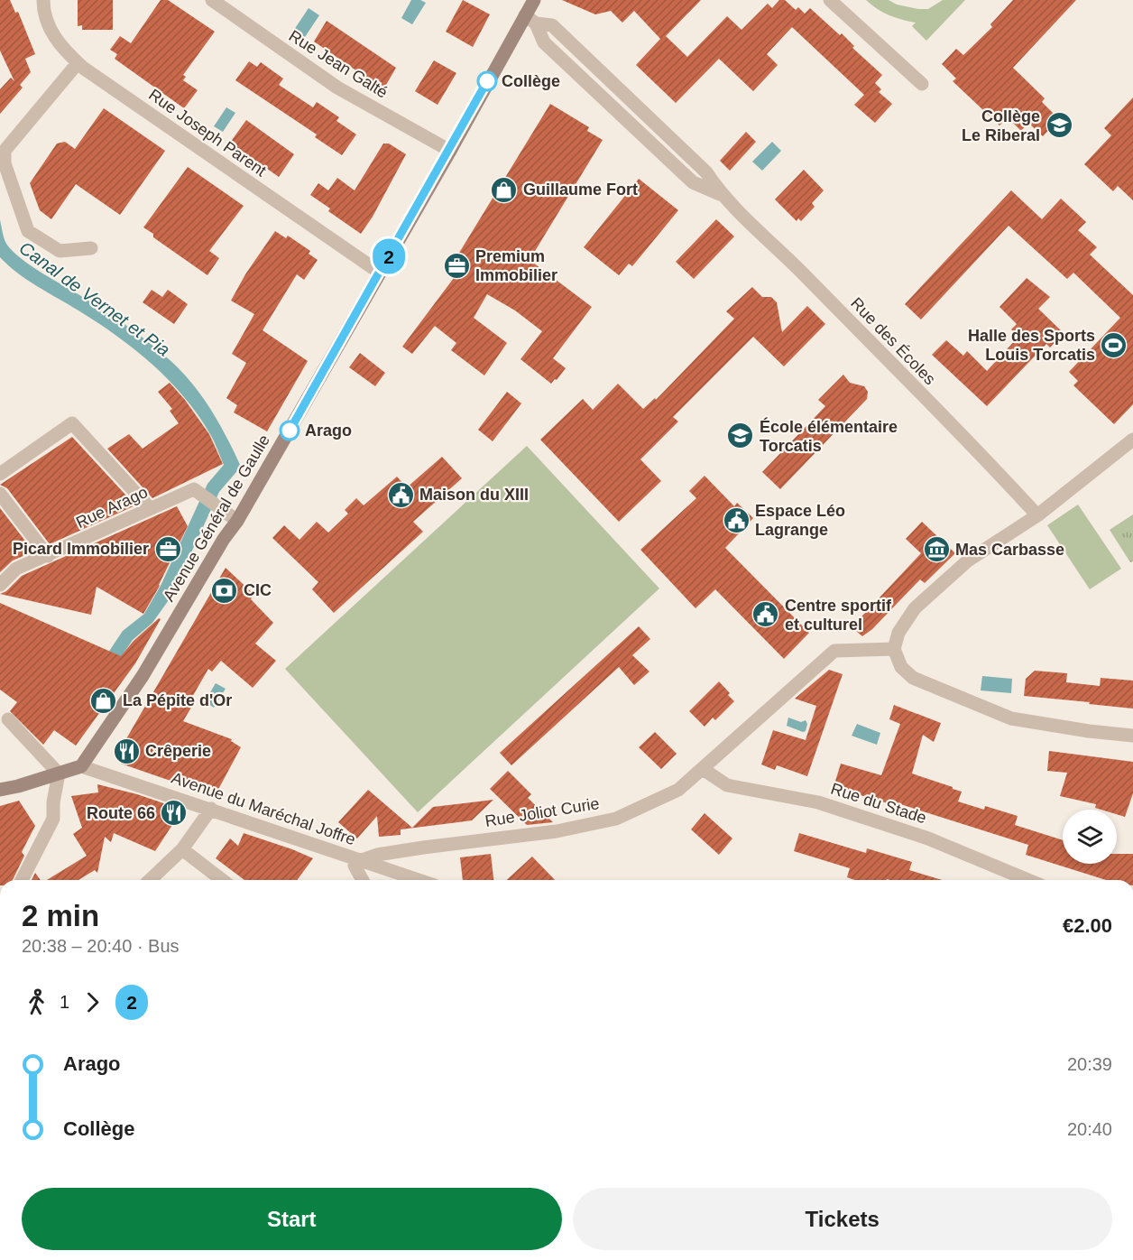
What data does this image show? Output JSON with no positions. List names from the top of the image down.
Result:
{
  "streets": {
    "main road": ["Avenue Général de Gaulle"],
    "street": [
      "Rue Jean Galté",
      "Rue Joseph Parent",
      "Rue des Écoles",
      "Rue Arago",
      "Rue du Stade",
      "Avenue du Maréchal Joffre",
      "Rue Joliot Curie"
    ]
  },
  "crossings": [
    ["Rue Jean Galté", "Avenue Général de Gaulle"],
    ["Rue Joseph Parent", "Avenue Général de Gaulle"],
    ["Rue des Écoles", "Avenue Général de Gaulle"],
    ["Rue Arago", "Avenue Général de Gaulle"],
    ["Avenue Général de Gaulle", "Avenue du Maréchal Joffre"],
    ["Rue du Stade", "Rue Joliot Curie"],
    ["Avenue du Maréchal Joffre", "Rue Joliot Curie"]
  ],
  "water": ["Canal de Vernet et Pia"],
  "places": {
    "other": ["Collège", "Arago"],
    "school or university": ["Collège Le Riberal", "École élémentaire Torcatis"],
    "shop": ["Guillaume Fort", "La Pépite d'Or"],
    "office": ["Premium Immobilier", "Picard Immobilier"],
    "sports": ["Halle des Sports Louis Torcatis"],
    "public building": ["Maison du XIII", "Espace Léo Lagrange", "Centre sportif et culturel"],
    "museum": ["Mas Carbasse"],
    "bank": ["CIC"],
    "restaurant": ["Crêperie", "Route 66"]
  },
  "lines": ["bus line 2"],
  "page": {
    "on_map": "2",
    "heading": ["2 min", "20:38 – 20:40 · Bus", "€2.00"],
    "legs": ["1", "2"],
    "list": [
      {
        "name": "Arago",
        "value": "20:39"
      },
      {
        "name": "Collège",
        "value": "20:40"
      }
    ],
    "buttons": ["Start", "Tickets"]
  }
}
